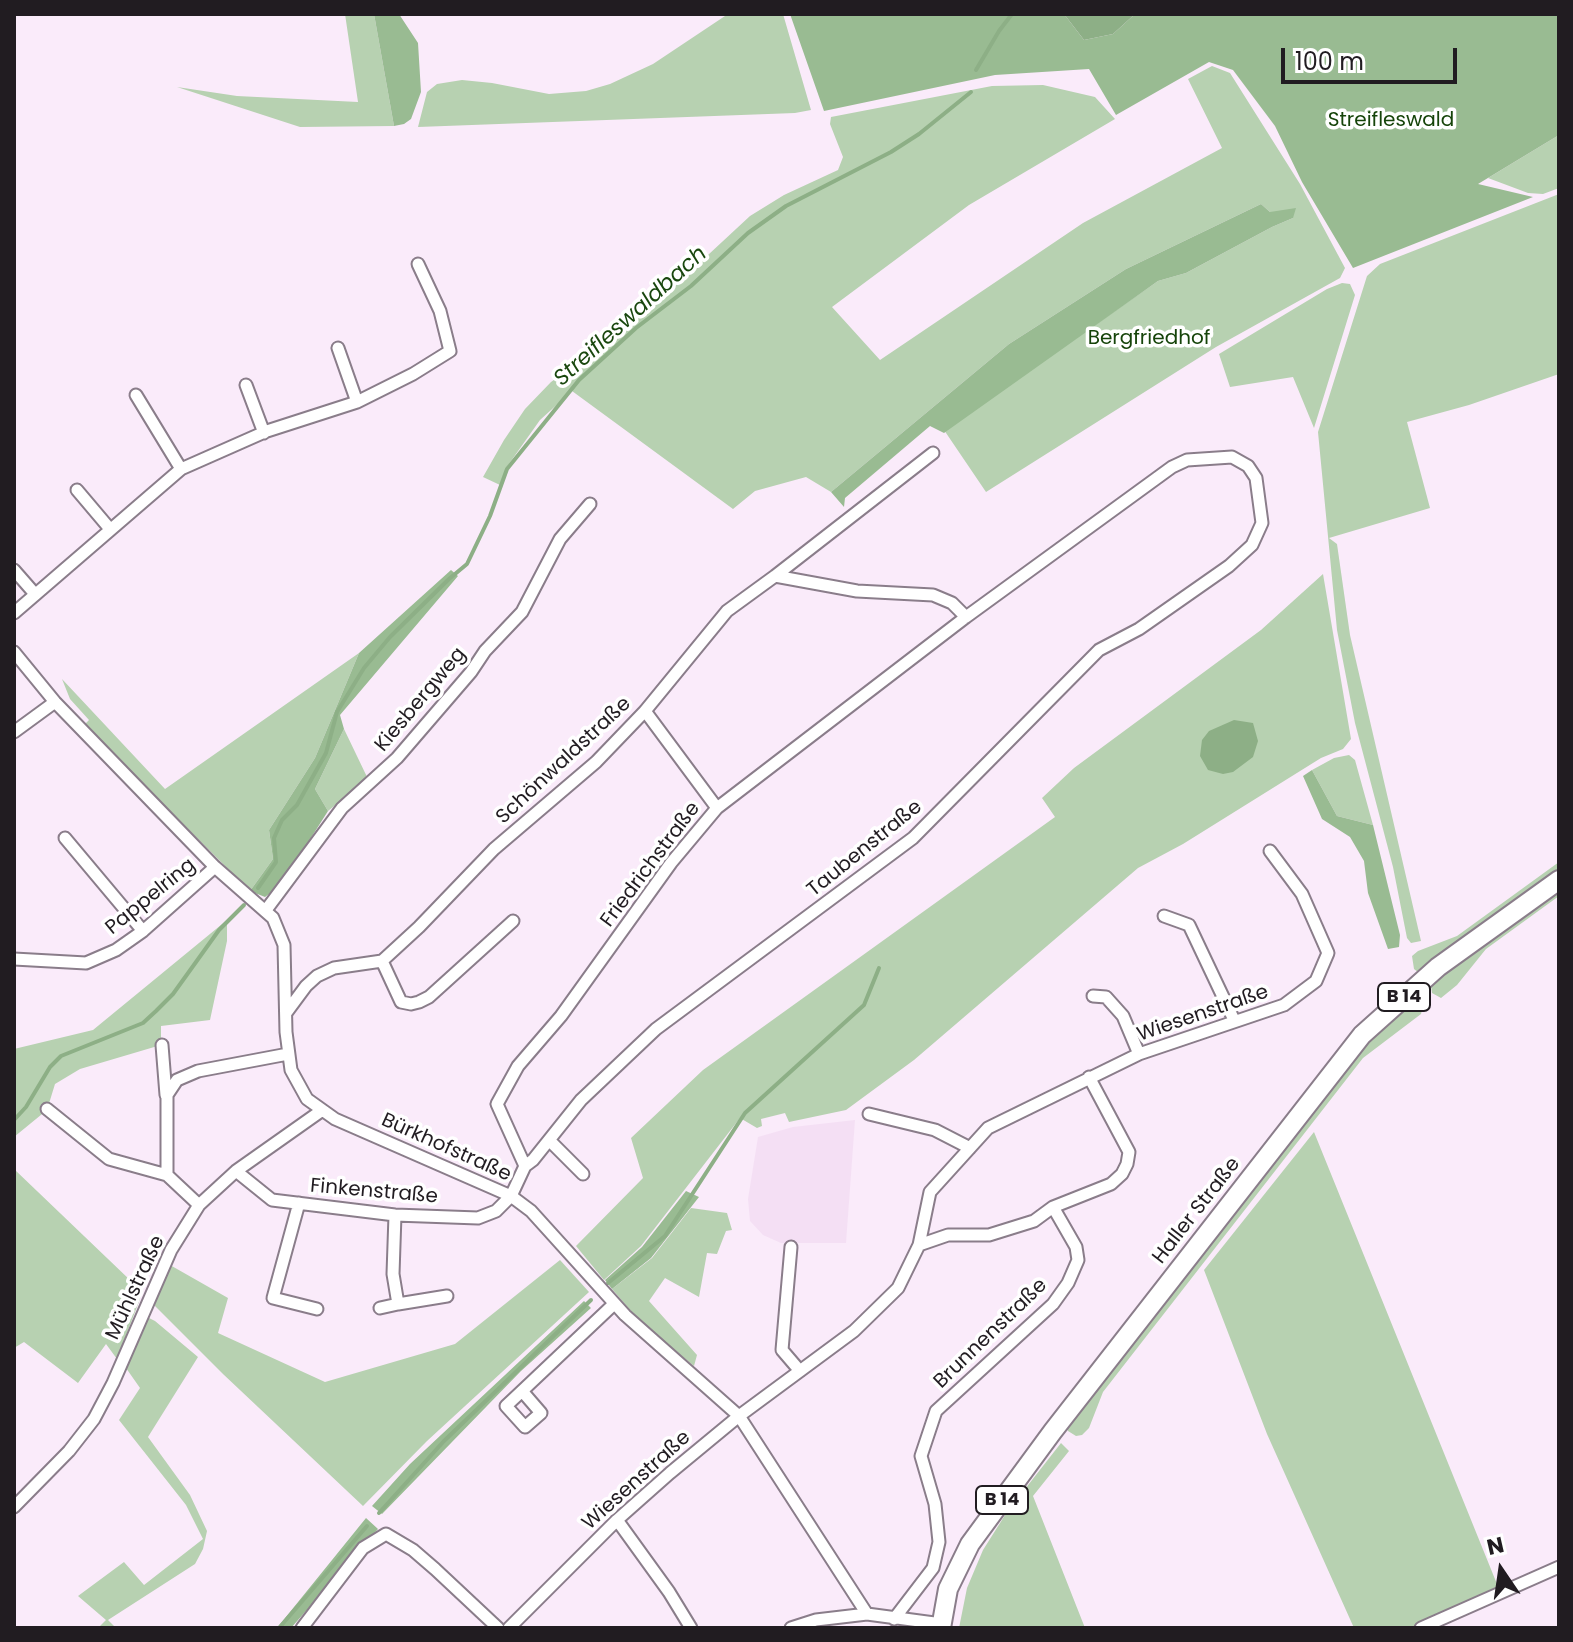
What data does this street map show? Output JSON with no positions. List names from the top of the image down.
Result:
{
  "streets": {
    "main road": ["B 14", "Haller Straße"],
    "street": [
      "Kiesbergweg",
      "Schönwaldstraße",
      "Taubenstraße",
      "Friedrichstraße",
      "Pappelring",
      "Wiesenstraße",
      "Bürkhofstraße",
      "Finkenstraße",
      "Mühlstraße",
      "Brunnenstraße"
    ]
  },
  "crossings": [
    ["Kiesbergweg", "Bürkhofstraße"],
    ["Taubenstraße", "Friedrichstraße"],
    ["Taubenstraße", "Bürkhofstraße"],
    ["Taubenstraße", "Finkenstraße"],
    ["Pappelring", "Bürkhofstraße"],
    ["Wiesenstraße", "Bürkhofstraße"],
    ["Bürkhofstraße", "Finkenstraße"],
    ["Bürkhofstraße", "Mühlstraße"],
    ["Finkenstraße", "Mühlstraße"]
  ],
  "water": ["Streifleswaldbach"],
  "parks": ["Streifleswald", "Bergfriedhof"],
  "scale_bar": "100 m",
  "north": "top"
}
